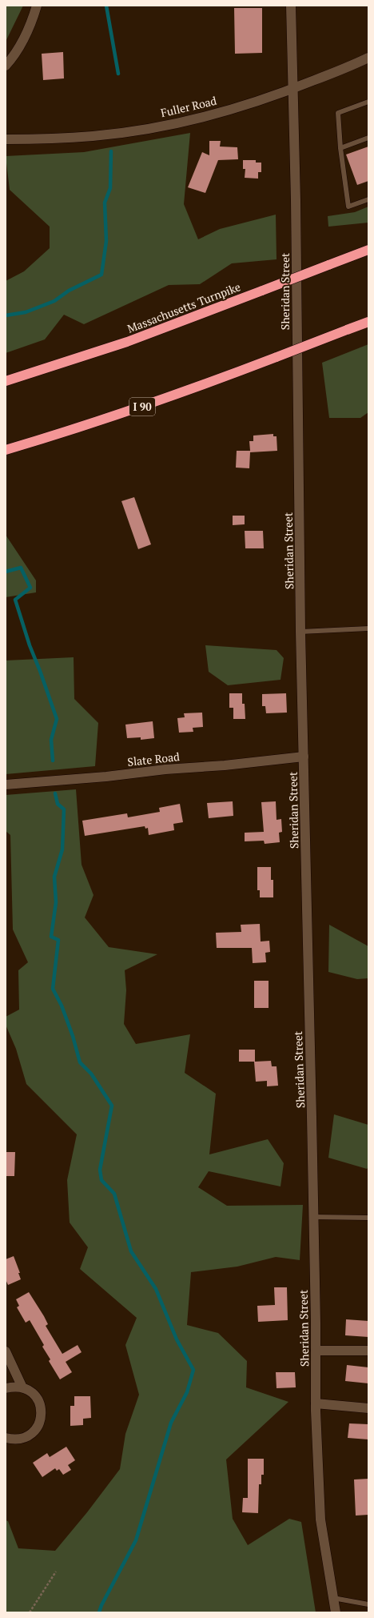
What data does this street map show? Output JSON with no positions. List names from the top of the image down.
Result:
{
  "streets": {
    "highway": ["Massachusetts Turnpike", "I 90"],
    "street": ["Fuller Road", "Sheridan Street", "Slate Road"]
  },
  "crossings": [
    ["Fuller Road", "Sheridan Street"],
    ["Sheridan Street", "Slate Road"]
  ]
}
